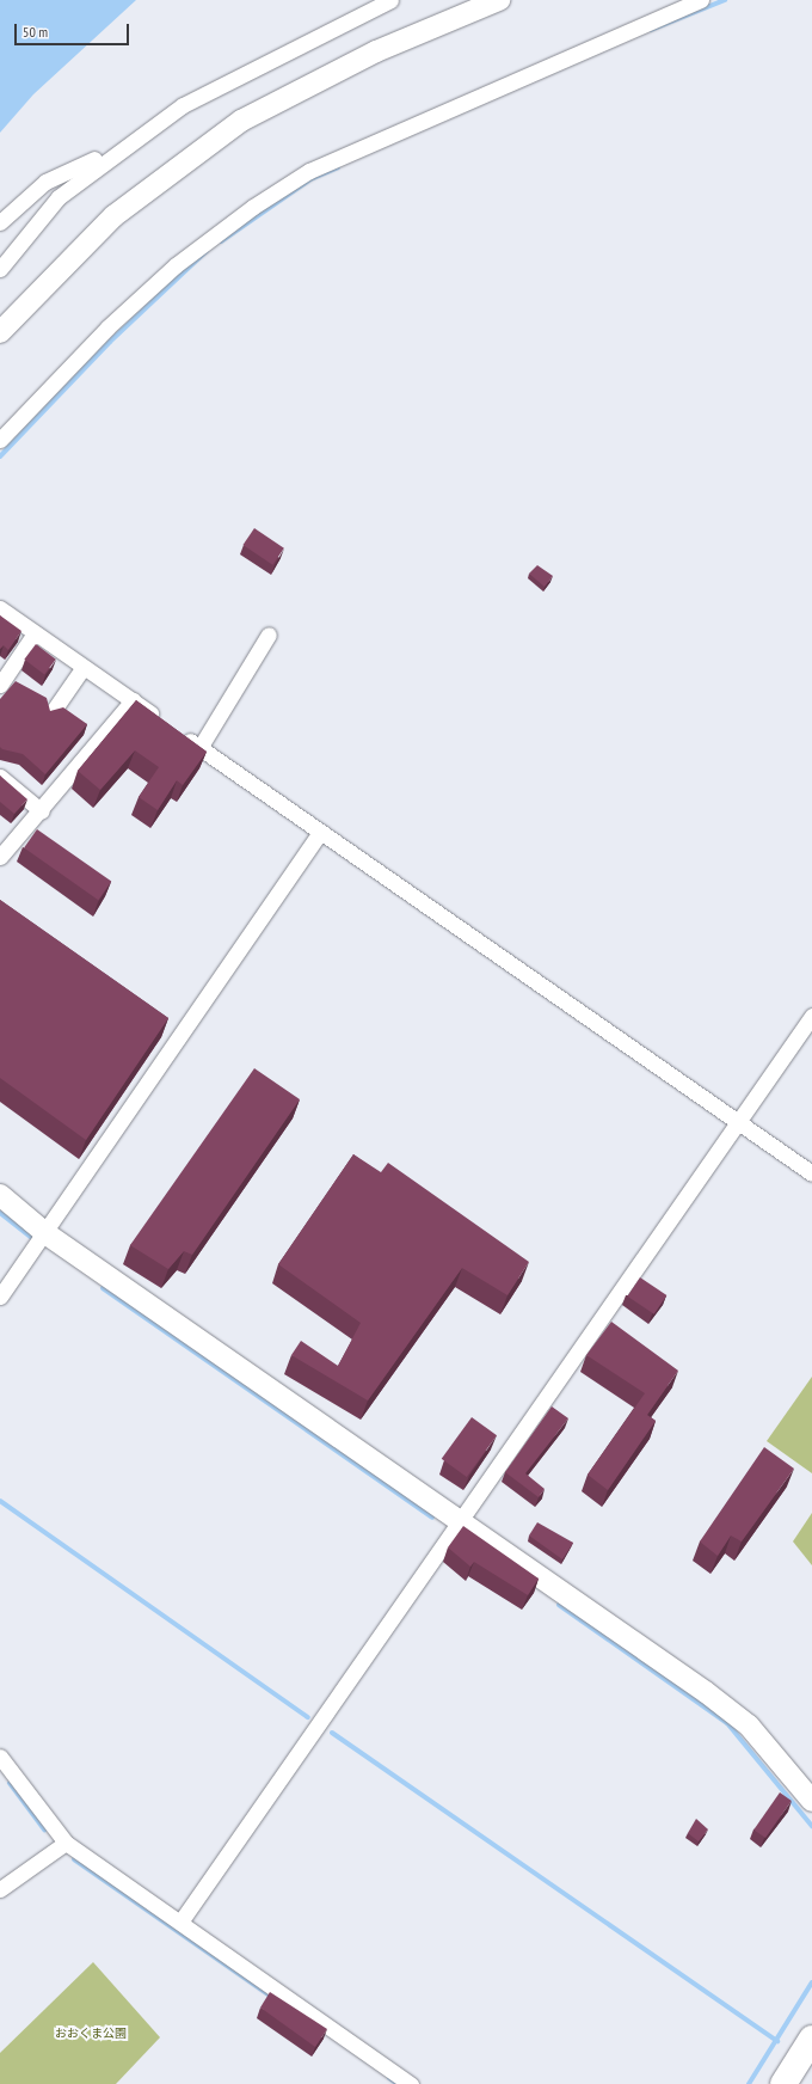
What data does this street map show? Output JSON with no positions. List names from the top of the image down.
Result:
{
  "parks": ["おおくま公園"],
  "scale_bar": "50 m"
}
